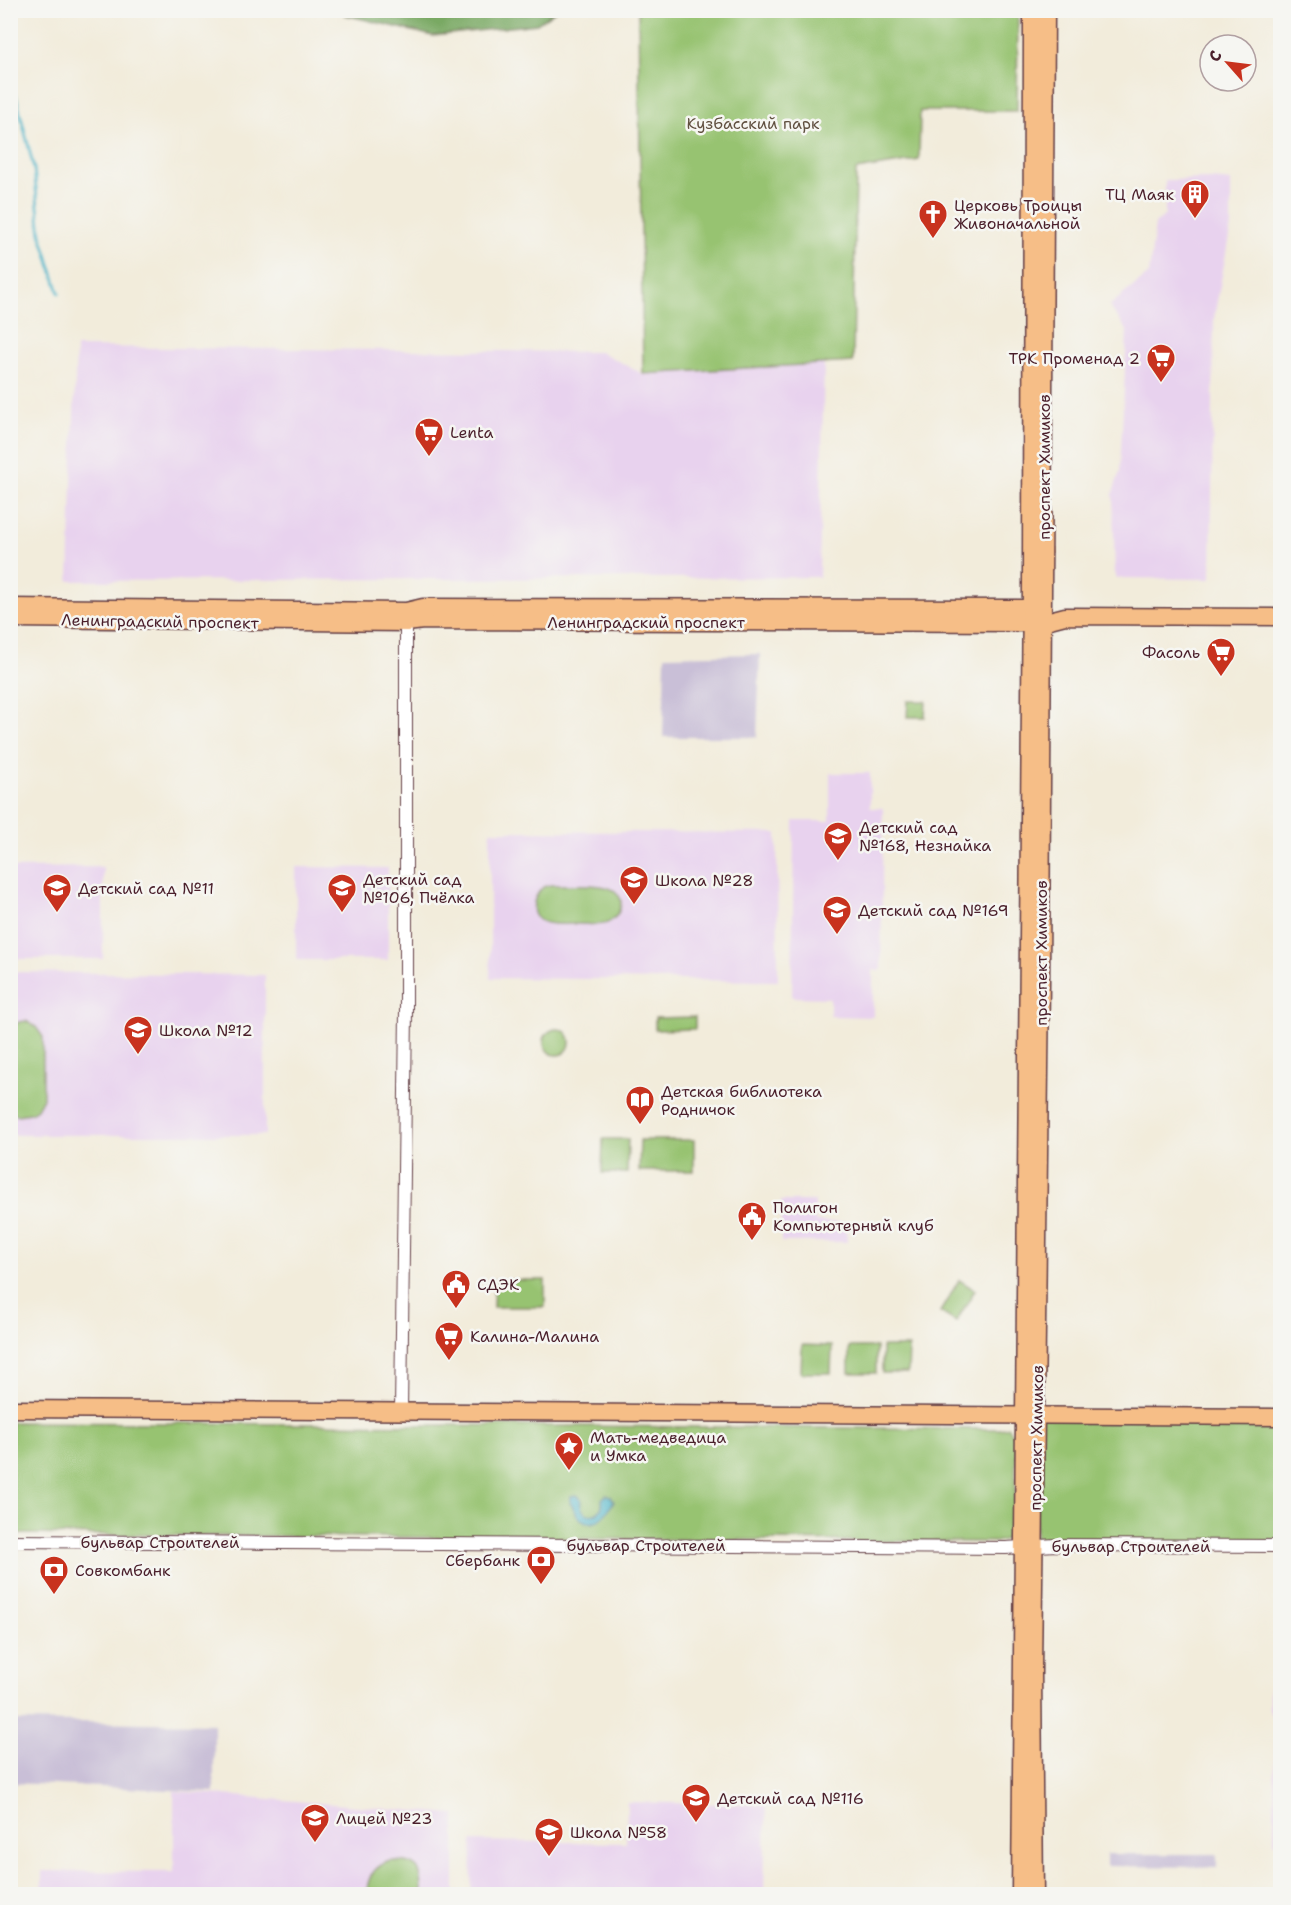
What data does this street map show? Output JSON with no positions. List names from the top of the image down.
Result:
{
  "streets": {
    "main road": ["проспект Химиков", "Ленинградский проспект"],
    "street": ["бульвар Строителей"]
  },
  "crossings": [
    ["проспект Химиков", "Ленинградский проспект"],
    ["проспект Химиков", "бульвар Строителей"]
  ],
  "parks": ["Кузбасский парк"],
  "places": {
    "building": ["ТЦ Маяк"],
    "church": ["Церковь Троицы Живоначальной"],
    "supermarket": [
      "ТРК Променад 2",
      "Lenta",
      "Фасоль",
      "Калина-Малина"
    ],
    "school or university": [
      "Детский сад №168, Незнайка",
      "Школа №28",
      "Детский сад №11",
      "Детский сад №106, Пчёлка",
      "Детский сад №169",
      "Школа №12",
      "Детский сад №116",
      "Лицей №23",
      "Школа №58"
    ],
    "library": ["Детская библиотека Родничок"],
    "public building": ["Полигон Компьютерный клуб", "СДЭК"],
    "place": ["Мать-медведица и Умка"],
    "bank": ["Сбербанк", "Совкомбанк"]
  },
  "north": "top left"
}
